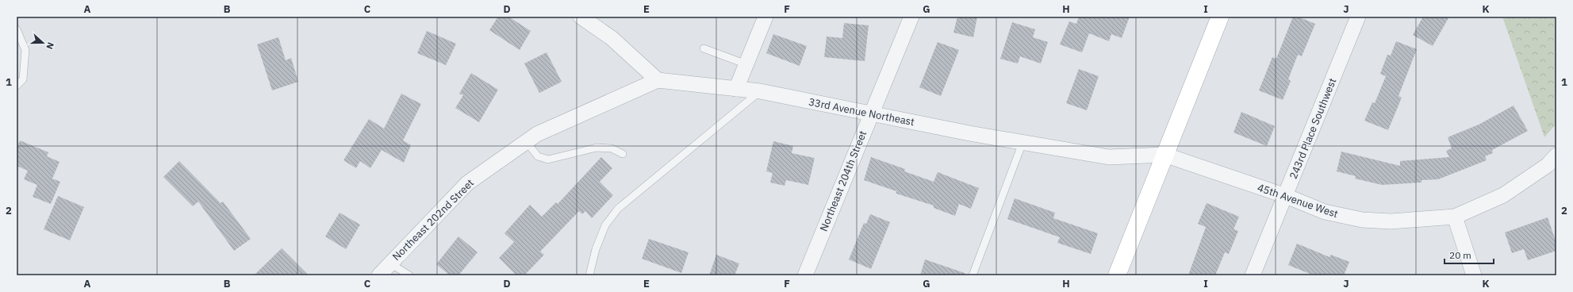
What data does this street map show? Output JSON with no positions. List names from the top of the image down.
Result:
{
  "streets": {
    "street": [
      "33rd Avenue Northeast",
      "243rd Place Southwest",
      "Northeast 204th Street",
      "45th Avenue West",
      "Northeast 202nd Street"
    ]
  },
  "crossings": [
    ["33rd Avenue Northeast", "Northeast 204th Street"],
    ["33rd Avenue Northeast", "45th Avenue West"],
    ["33rd Avenue Northeast", "Northeast 202nd Street"],
    ["243rd Place Southwest", "45th Avenue West"]
  ],
  "scale_bar": "20 m",
  "north": "right",
  "grid": {
    "columns": [
      "A",
      "B",
      "C",
      "D",
      "E",
      "F",
      "G",
      "H",
      "I",
      "J",
      "K"
    ],
    "rows": ["1", "2"]
  }
}
